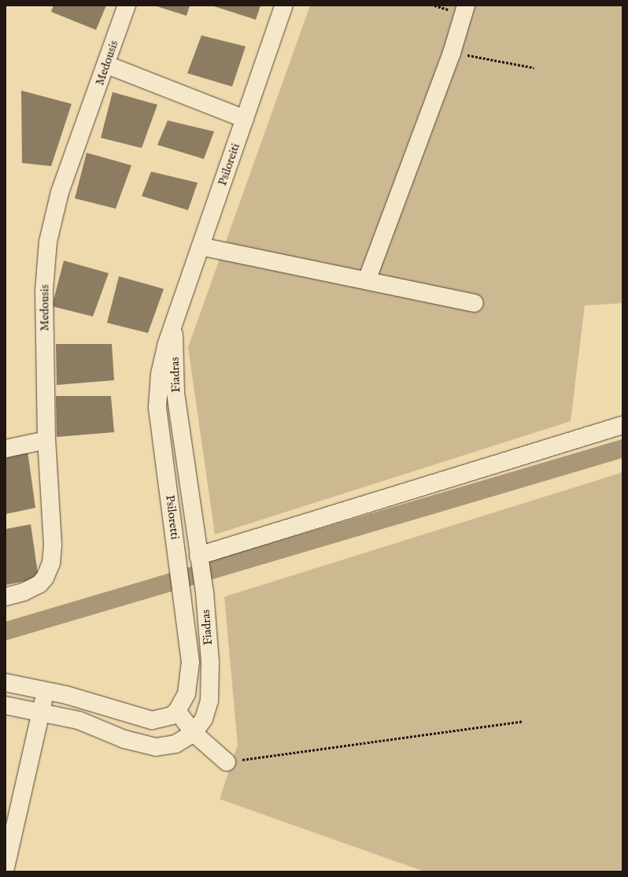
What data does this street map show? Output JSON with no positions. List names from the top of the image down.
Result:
{
  "streets": {
    "street": [
      "Medousis",
      "Psiloreiti",
      "Fiadras",
      "Psiloretti"
    ]
  },
  "crossings": [
    ["Psiloreiti", "Fiadras"],
    ["Psiloreiti", "Psiloretti"],
    ["Fiadras", "Psiloretti"]
  ]
}
